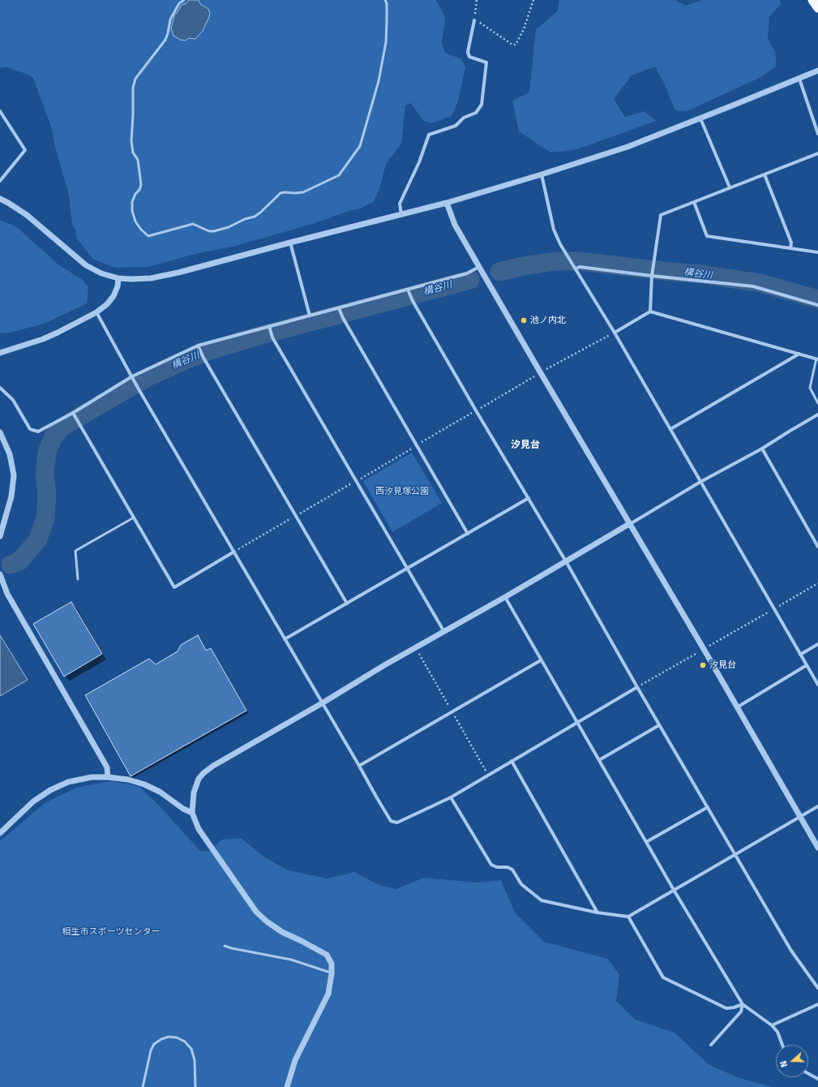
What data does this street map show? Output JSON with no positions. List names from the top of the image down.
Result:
{
  "districts": ["汐見台"],
  "water": ["構谷川"],
  "parks": ["西汐見塚公園", "相生市スポーツセンター"],
  "places": ["池ノ内北", "汐見台"],
  "north": "left"
}
